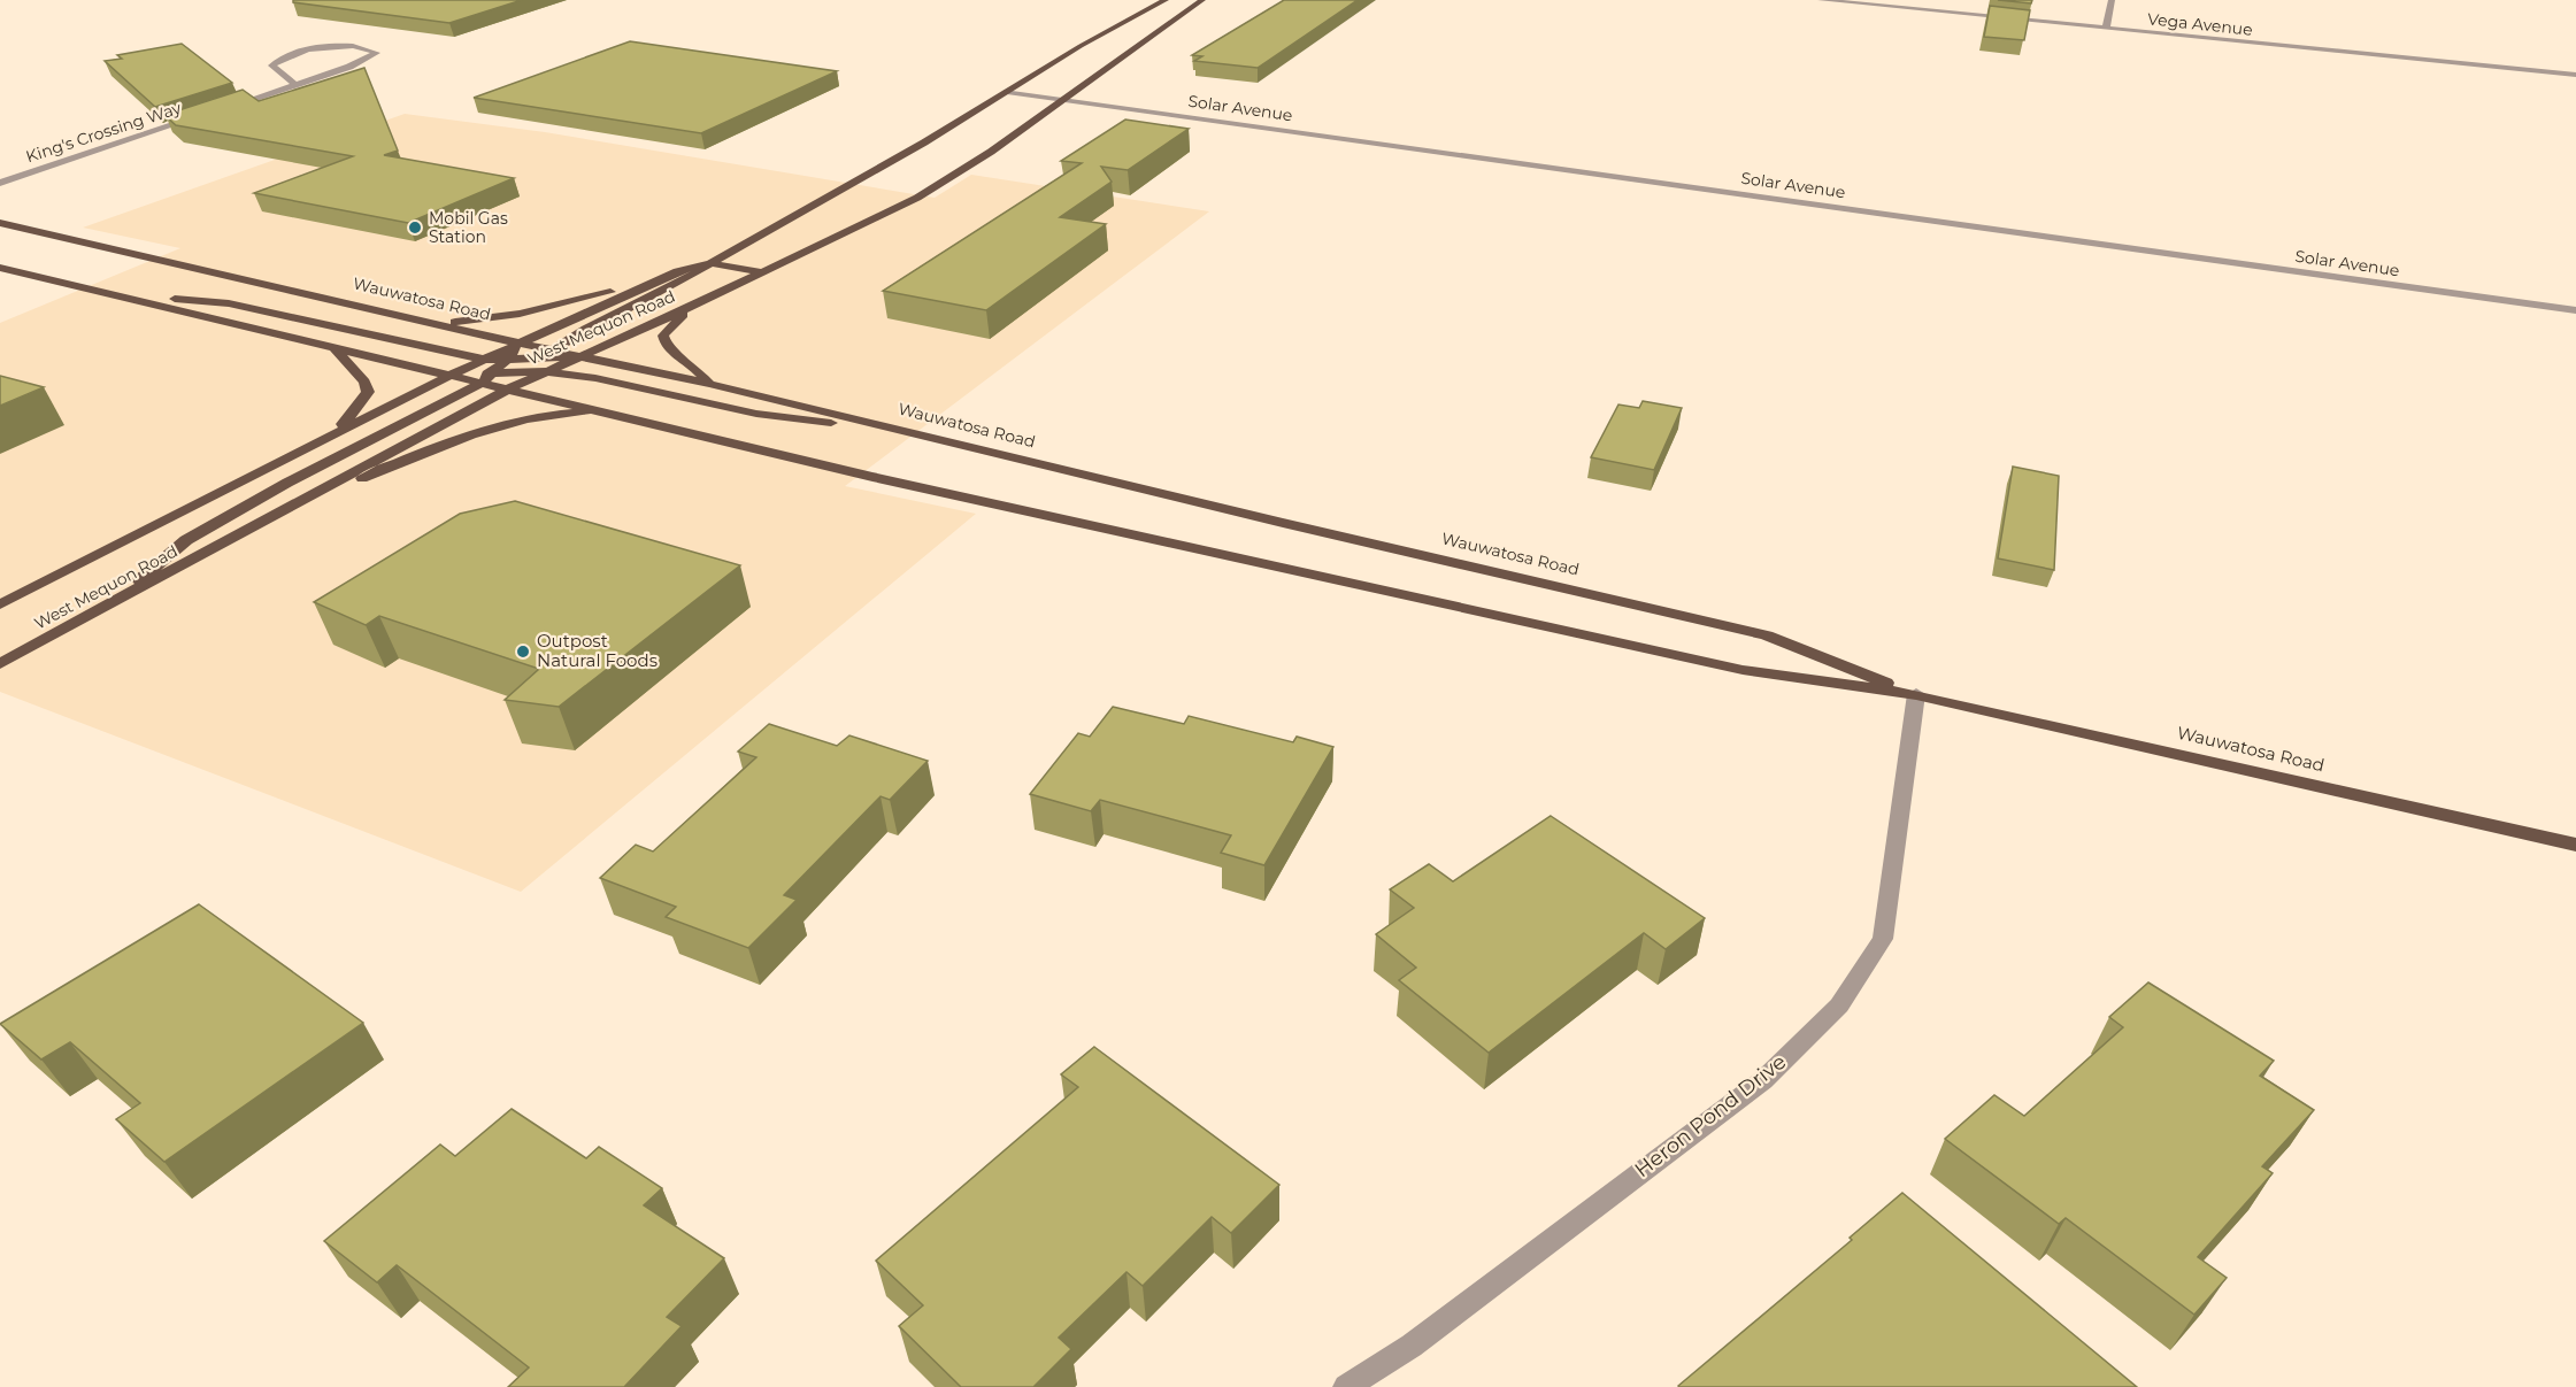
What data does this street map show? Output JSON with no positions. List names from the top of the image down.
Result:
{
  "streets": {
    "main road": ["Wauwatosa Road", "West Mequon Road"],
    "street": [
      "Vega Avenue",
      "Solar Avenue",
      "King's Crossing Way",
      "Heron Pond Drive"
    ]
  },
  "crossings": [
    ["Solar Avenue", "West Mequon Road"],
    ["Wauwatosa Road", "West Mequon Road"],
    ["Wauwatosa Road", "Heron Pond Drive"]
  ],
  "places": ["Mobil Gas Station", "Outpost Natural Foods"]
}
